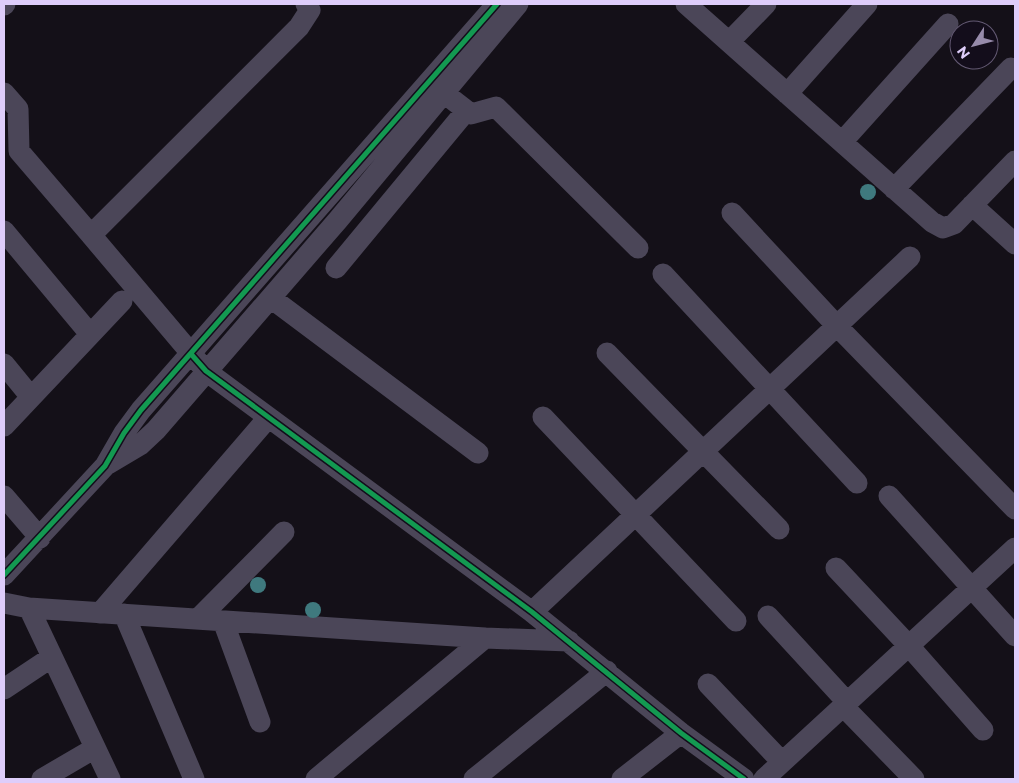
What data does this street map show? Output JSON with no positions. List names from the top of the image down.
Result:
{
  "north": "bottom left"
}
